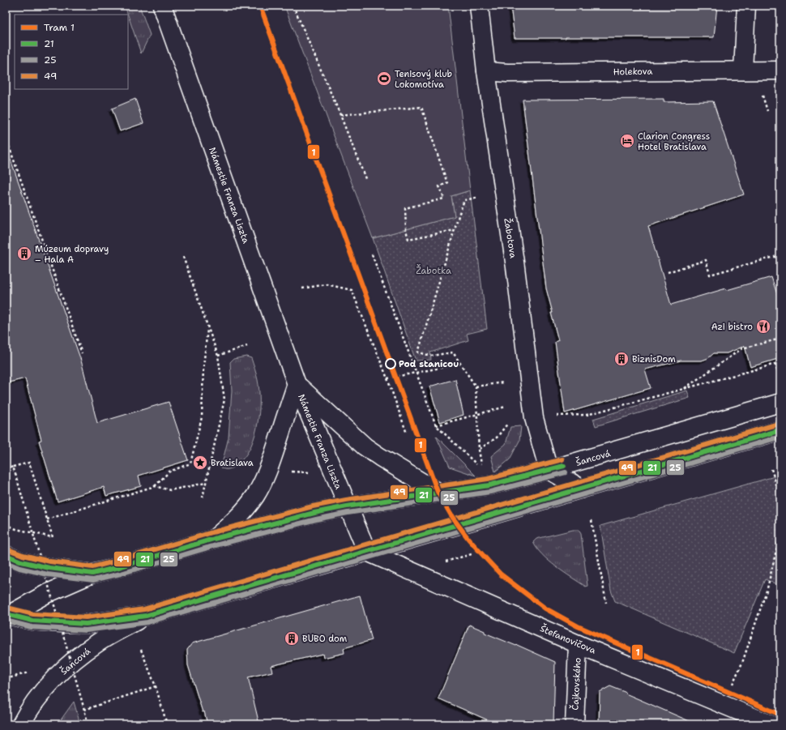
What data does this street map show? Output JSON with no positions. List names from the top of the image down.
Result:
{
  "streets": {
    "street": [
      "Holekova",
      "Námestie Franza Liszta",
      "Žabotova",
      "Šancová",
      "Štefanovičova",
      "Čajkovského"
    ]
  },
  "crossings": [
    ["Holekova", "Žabotova"],
    ["Námestie Franza Liszta", "Šancová"],
    ["Námestie Franza Liszta", "Štefanovičova"],
    ["Žabotova", "Šancová"],
    ["Šancová", "Štefanovičova"],
    ["Štefanovičova", "Čajkovského"]
  ],
  "parks": ["Žabotka"],
  "places": {
    "sports": ["Tenisový klub Lokomotíva"],
    "hotel": ["Clarion Congress Hotel Bratislava"],
    "building": ["Múzeum dopravy – Hala A", "BiznisDom", "BUBO dom"],
    "restaurant": ["Azi bistro"],
    "other": ["Pod stanicou"],
    "place": ["Bratislava"]
  },
  "lines": [
    "tram line 1",
    "transit line 49",
    "transit line 21",
    "transit line 25"
  ],
  "legend": [
    "Tram 1",
    "21",
    "25",
    "49"
  ]
}
